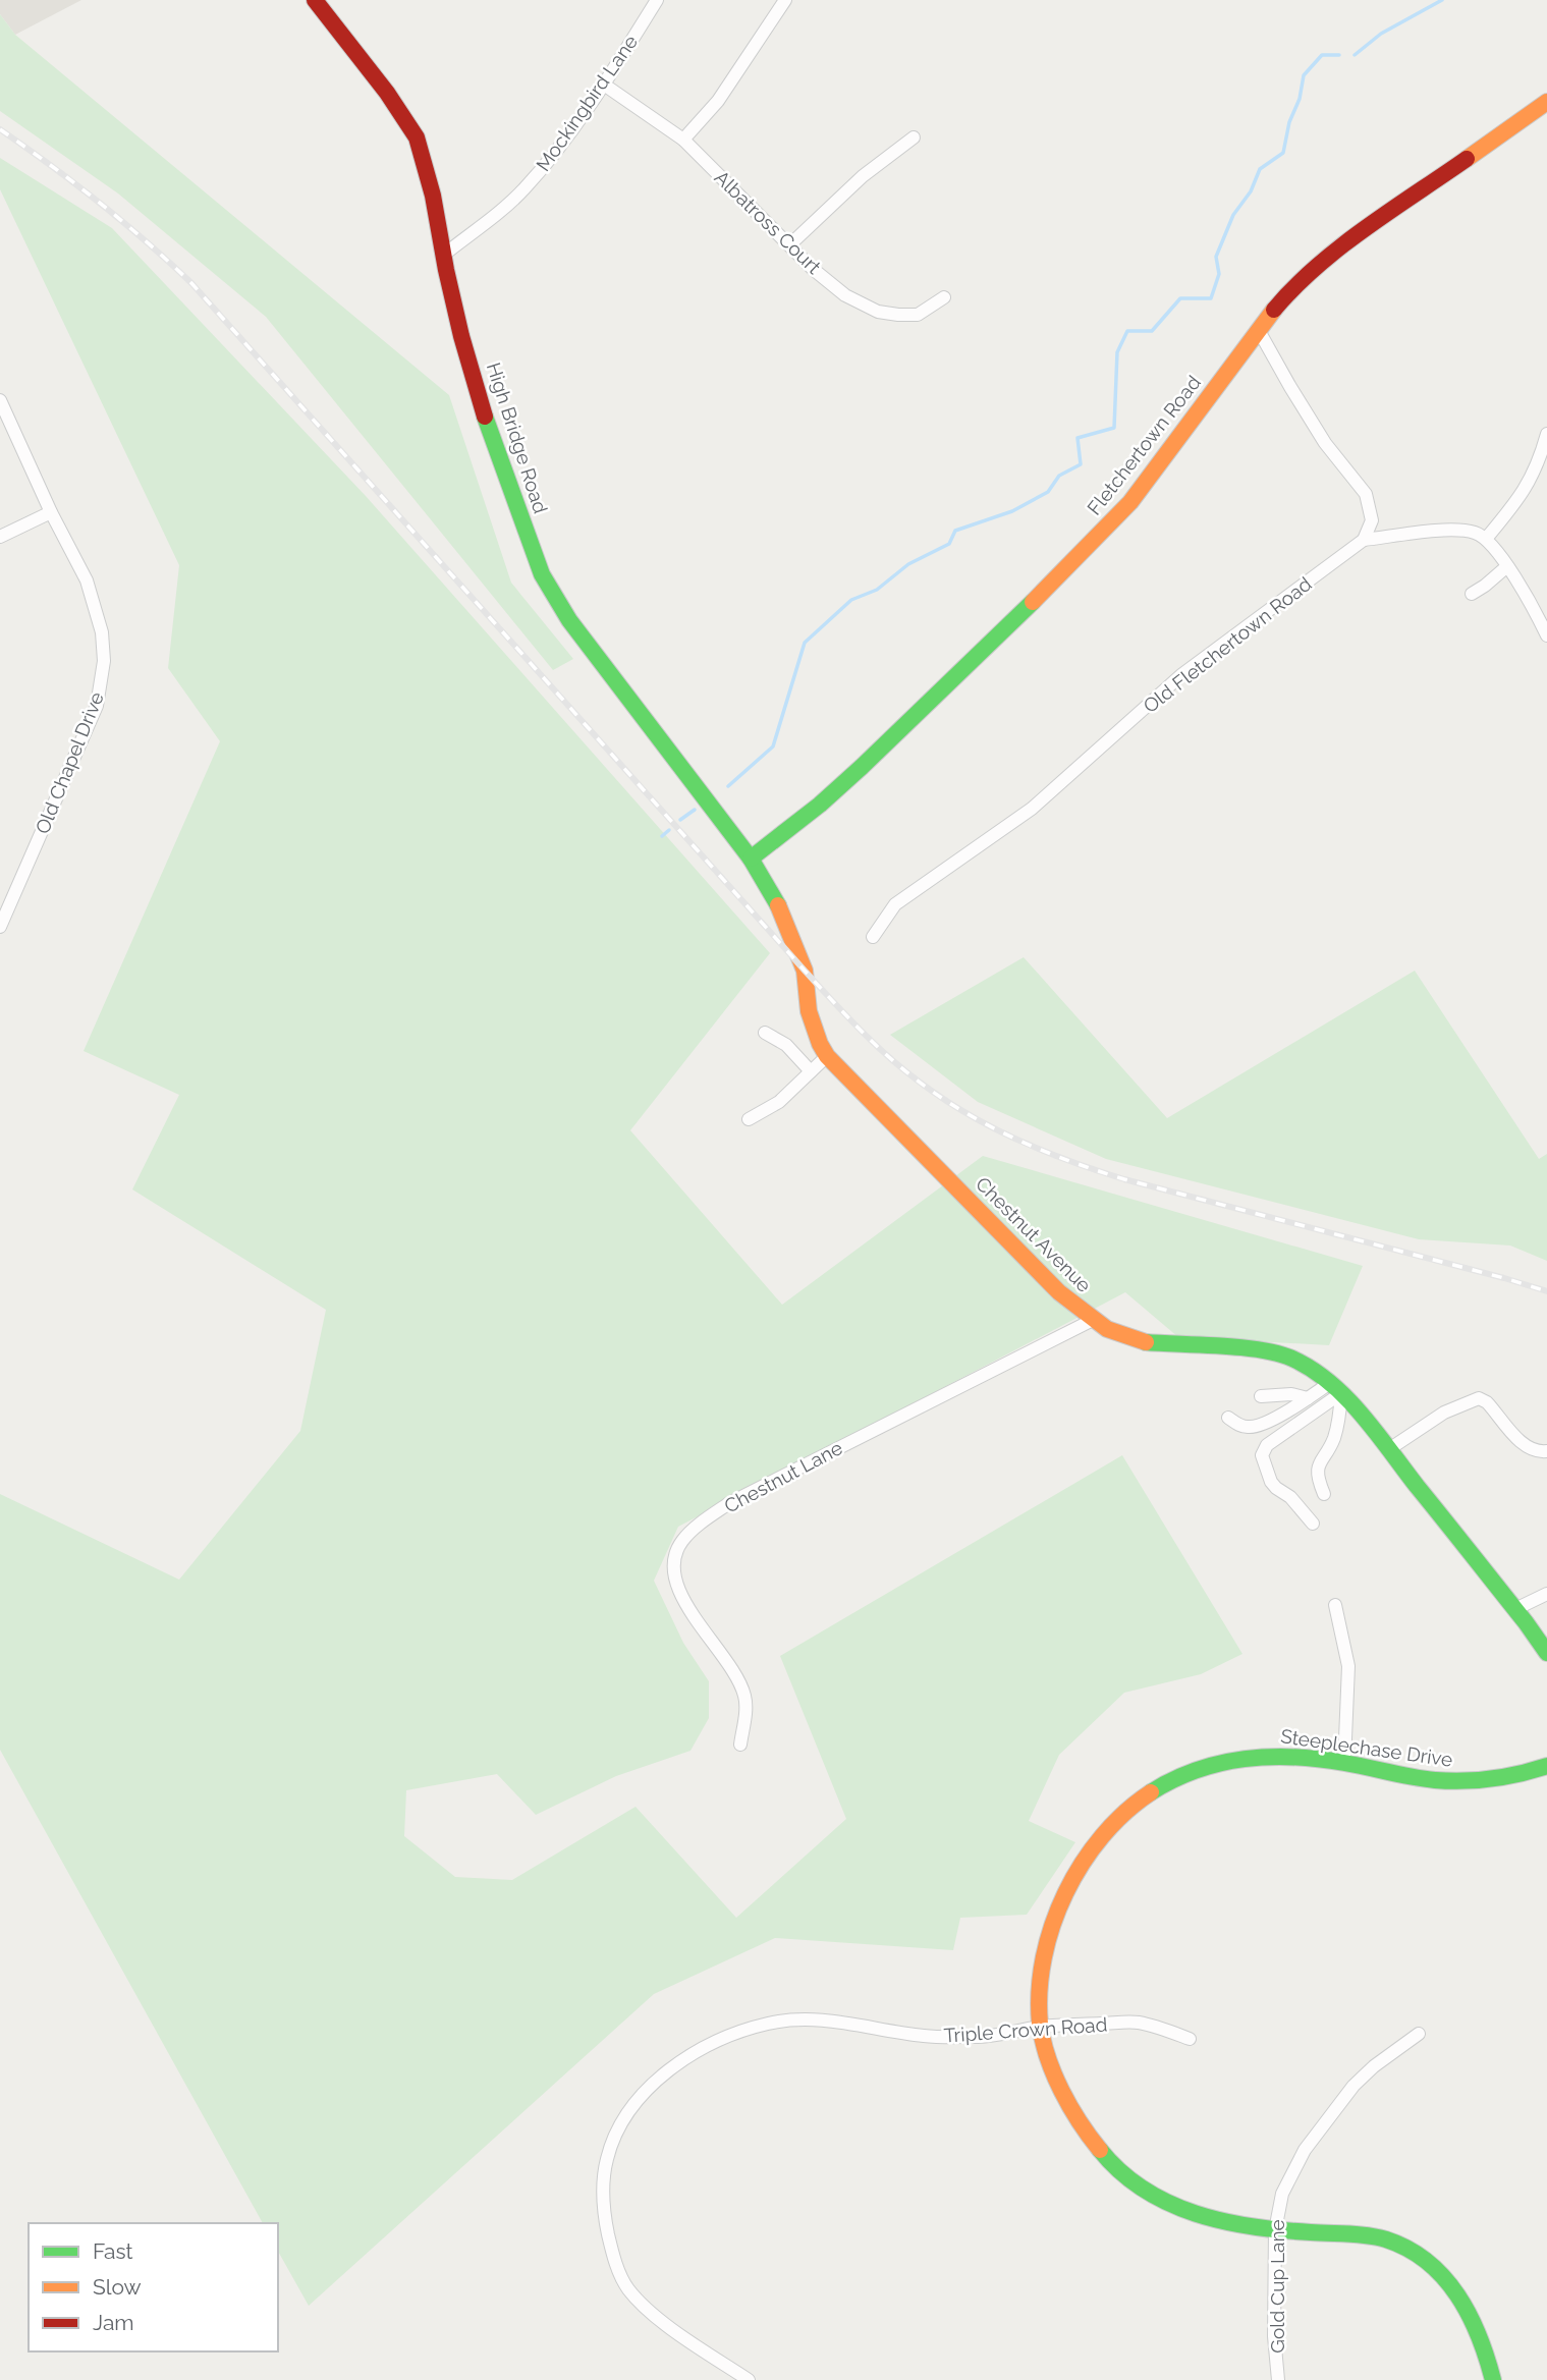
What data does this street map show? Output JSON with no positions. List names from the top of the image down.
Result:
{
  "streets": {
    "street": [
      "Mockingbird Lane",
      "Albatross Court",
      "High Bridge Road",
      "Fletchertown Road",
      "Old Fletchertown Road",
      "Old Chapel Drive",
      "Chestnut Avenue",
      "Chestnut Lane",
      "Steeplechase Drive",
      "Triple Crown Road",
      "Gold Cup Lane"
    ]
  },
  "crossings": [
    ["Mockingbird Lane", "Albatross Court"],
    ["Mockingbird Lane", "High Bridge Road"],
    ["High Bridge Road", "Fletchertown Road"],
    ["High Bridge Road", "Chestnut Avenue"],
    ["Fletchertown Road", "Chestnut Avenue"],
    ["Chestnut Avenue", "Chestnut Lane"],
    ["Steeplechase Drive", "Triple Crown Road"],
    ["Steeplechase Drive", "Gold Cup Lane"]
  ],
  "legend": ["Fast", "Slow", "Jam"]
}
